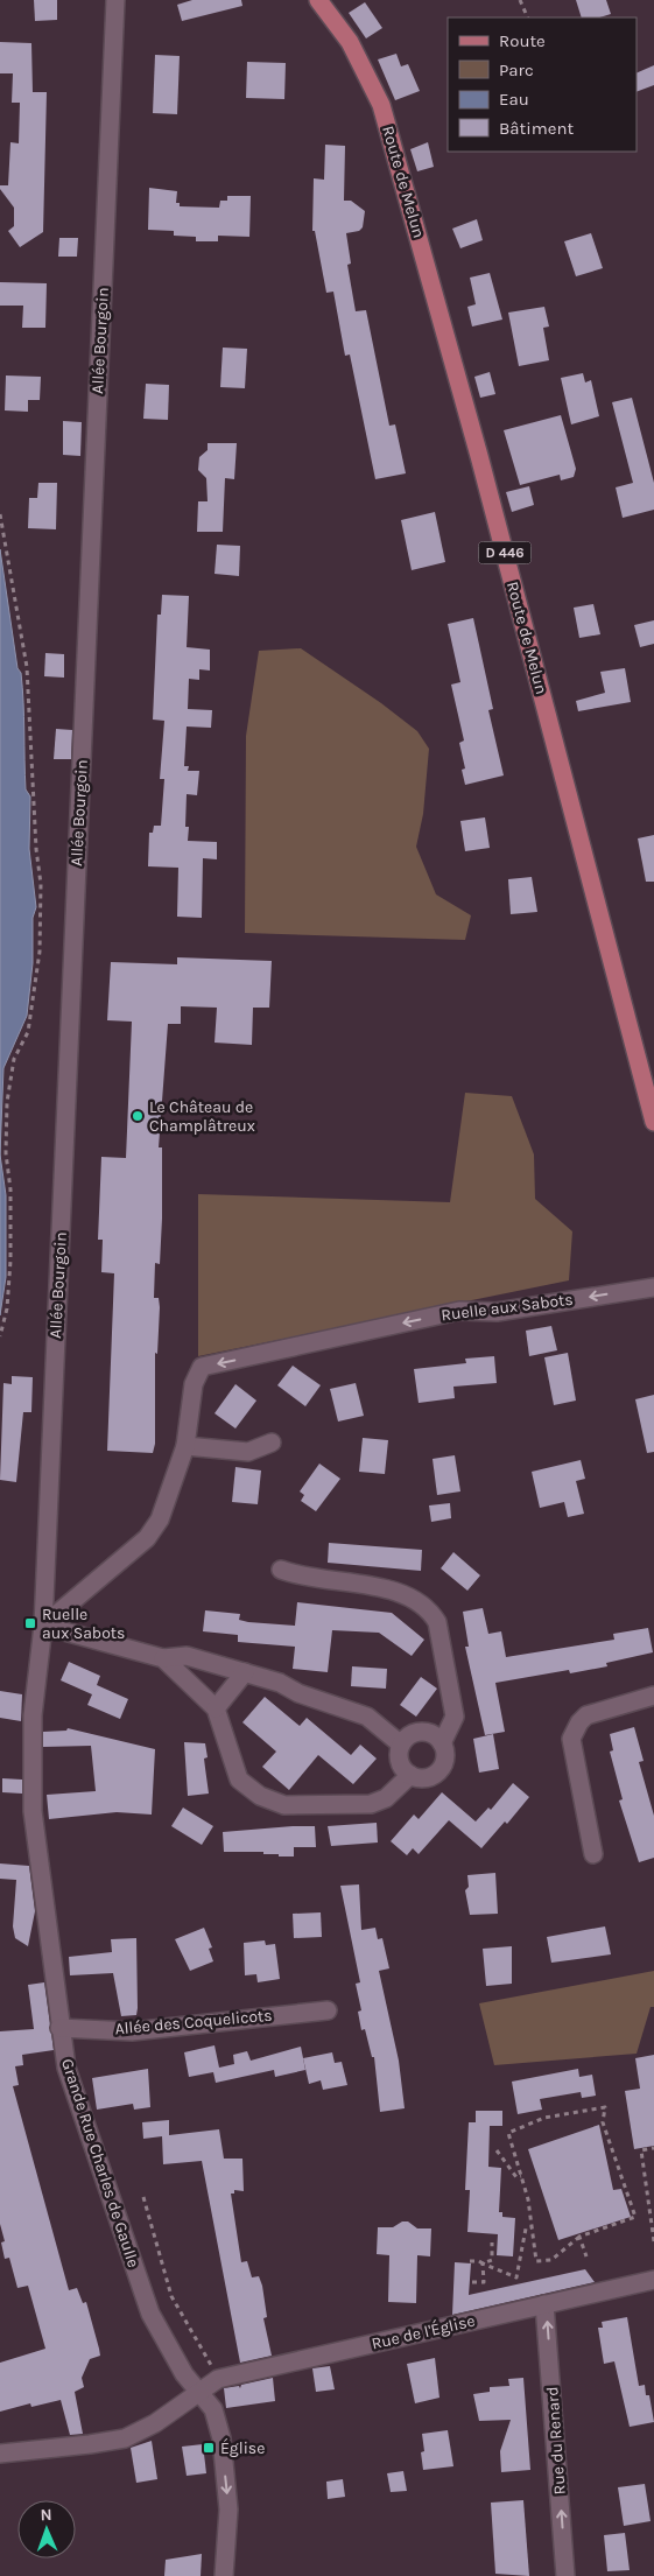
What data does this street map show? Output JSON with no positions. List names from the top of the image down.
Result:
{
  "streets": {
    "main road": ["Route de Melun", "D 446"],
    "street": [
      "Allée Bourgoin",
      "Ruelle aux Sabots",
      "Allée des Coquelicots",
      "Grande Rue Charles de Gaulle",
      "Rue de l'Église",
      "Rue du Renard"
    ]
  },
  "crossings": [
    ["Allée Bourgoin", "Ruelle aux Sabots"],
    ["Allée Bourgoin", "Grande Rue Charles de Gaulle"],
    ["Ruelle aux Sabots", "Grande Rue Charles de Gaulle"],
    ["Allée des Coquelicots", "Grande Rue Charles de Gaulle"],
    ["Grande Rue Charles de Gaulle", "Rue de l'Église"],
    ["Rue de l'Église", "Rue du Renard"]
  ],
  "one_way": ["Ruelle aux Sabots", "Rue du Renard"],
  "places": {
    "other": ["Le Château de Champlâtreux"],
    "transit": ["Ruelle aux Sabots", "Église"]
  },
  "legend": [
    "Route",
    "Parc",
    "Eau",
    "Bâtiment"
  ],
  "north": "top"
}
